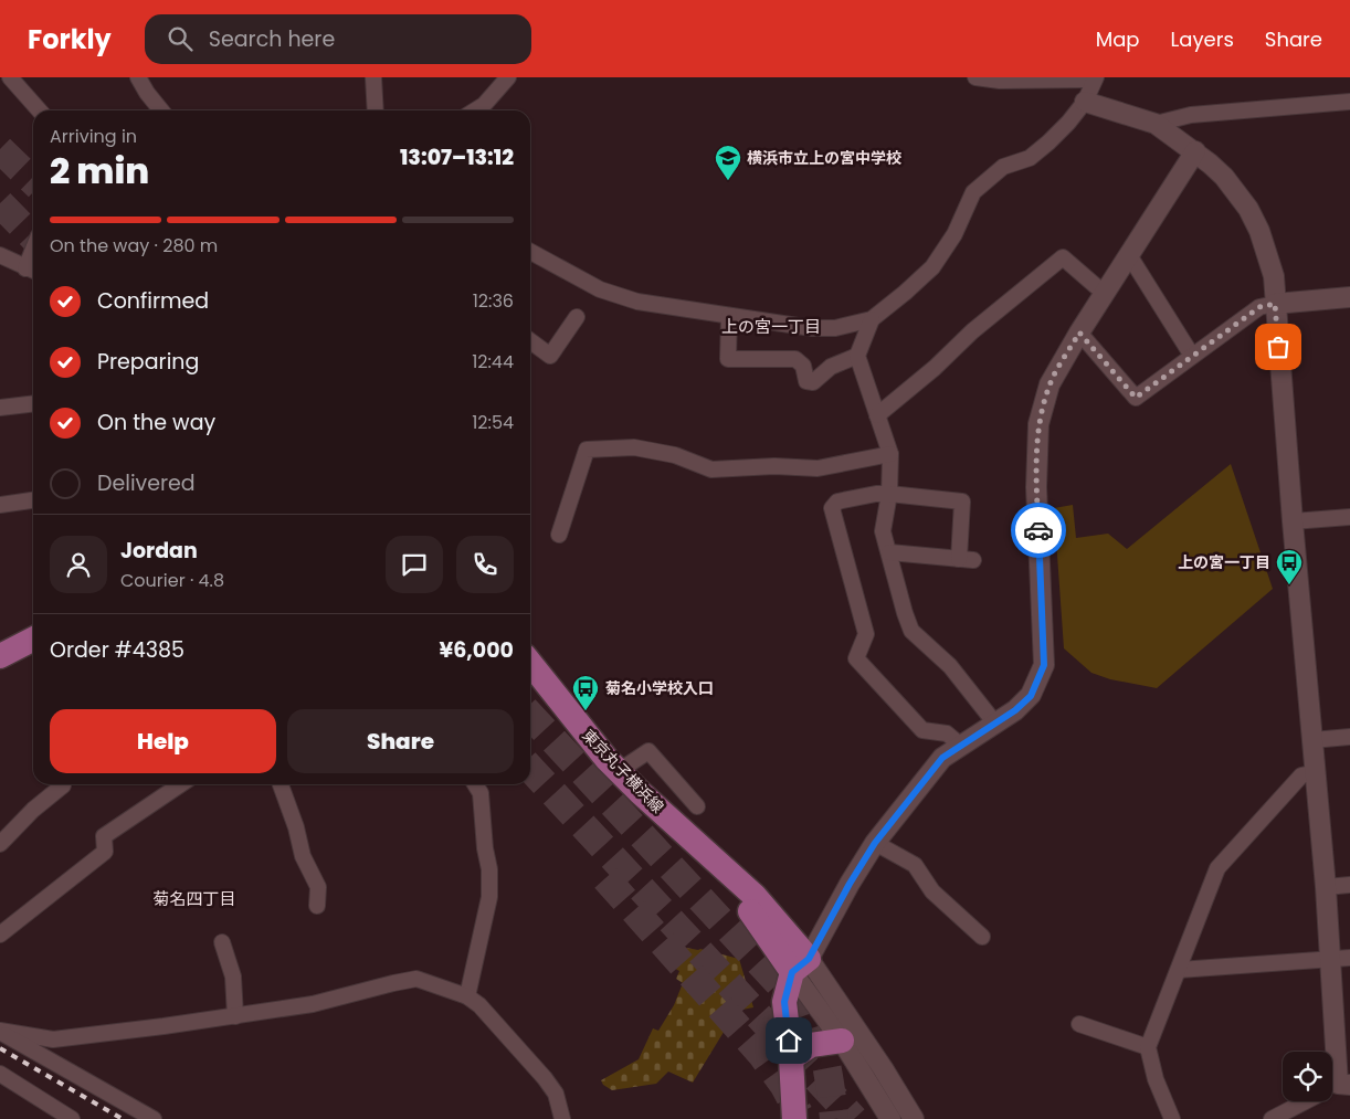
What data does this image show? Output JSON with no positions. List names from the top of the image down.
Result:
{
  "streets": {
    "main road": ["東京丸子横浜線"]
  },
  "districts": ["上の宮一丁目", "菊名四丁目"],
  "places": {
    "school or university": ["横浜市立上の宮中学校"],
    "bus stop": ["上の宮一丁目", "菊名小学校入口"]
  },
  "page": {
    "header": "Forkly",
    "search": "Search here",
    "nav": ["Map", "Layers", "Share"],
    "heading": ["2 min", "Arriving in", "13:07–13:12"],
    "panel": [
      "Jordan",
      "Courier · 4.8",
      "Order #4385",
      "¥6,000"
    ],
    "bar": "On the way · 280 m",
    "list": [
      ["Confirmed", "12:36"],
      ["Preparing", "12:44"],
      ["On the way", "12:54"],
      "Delivered"
    ],
    "buttons": ["Help", "Share"]
  }
}
